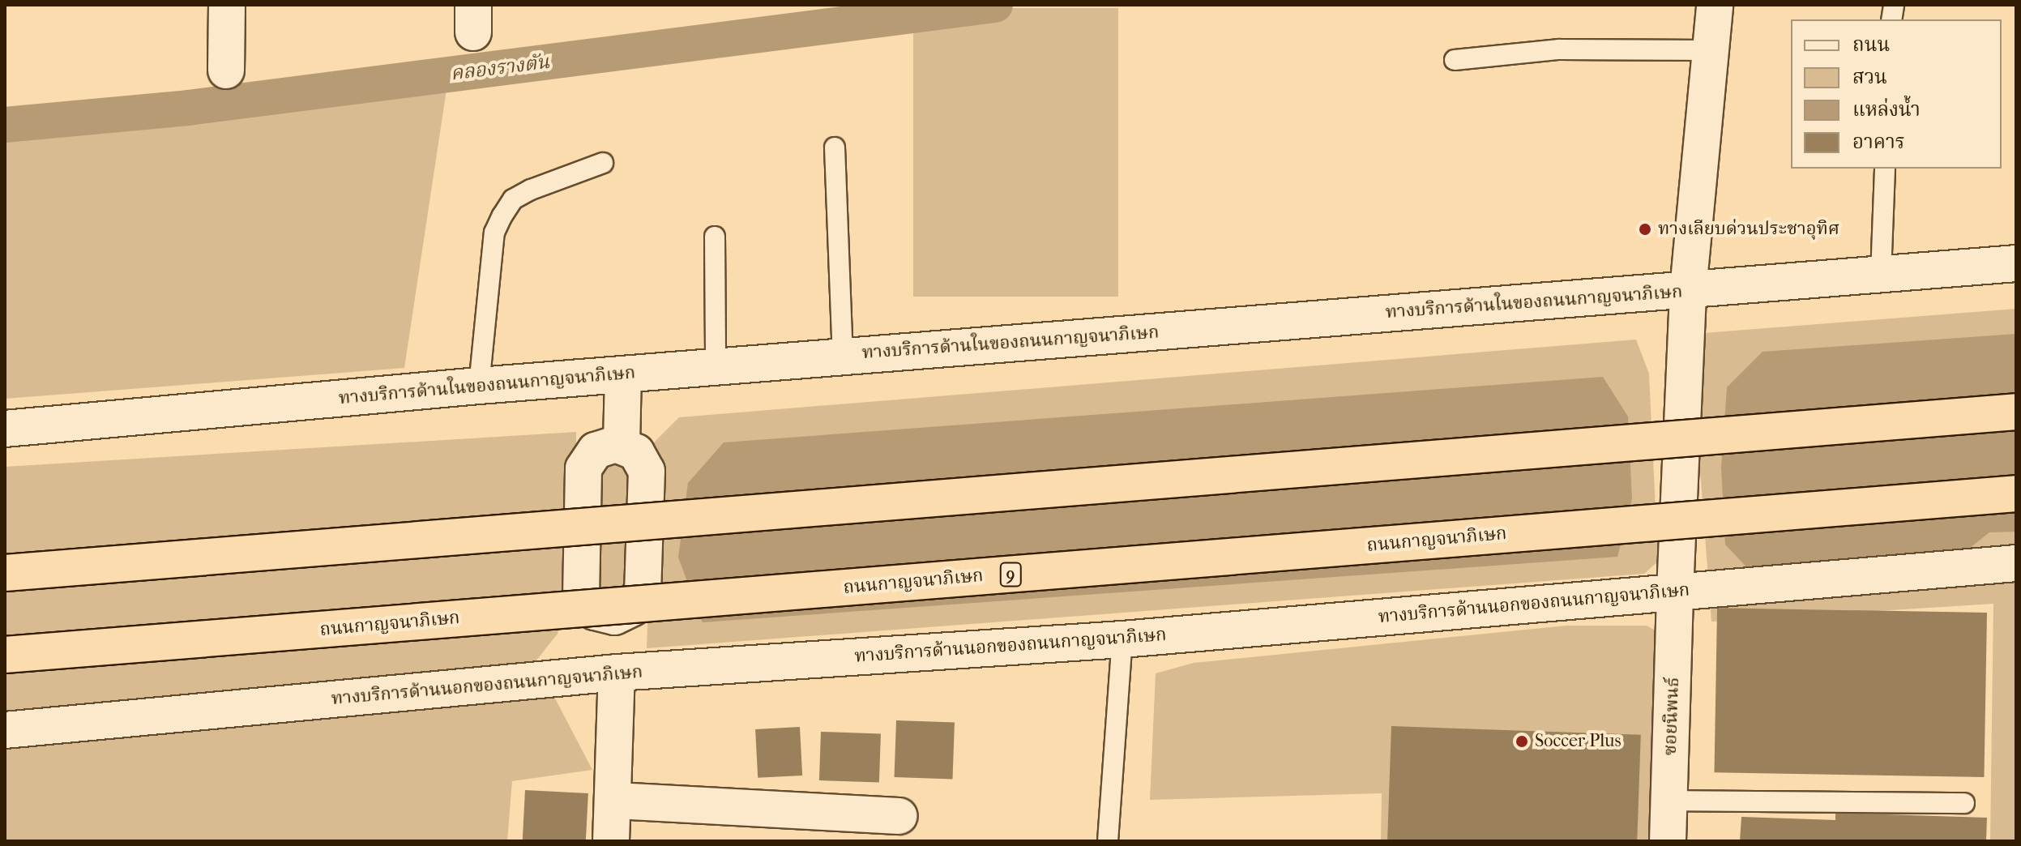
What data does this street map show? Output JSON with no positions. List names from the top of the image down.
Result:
{
  "streets": {
    "highway": ["ถนนกาญจนาภิเษก", "9"],
    "main road": ["ทางบริการด้านในของถนนกาญจนาภิเษก", "ทางบริการด้านนอกของถนนกาญจนาภิเษก", "ซอยนิพนธ์"]
  },
  "crossings": [
    ["ทางบริการด้านในของถนนกาญจนาภิเษก", "ซอยนิพนธ์"],
    ["ทางบริการด้านนอกของถนนกาญจนาภิเษก", "ซอยนิพนธ์"]
  ],
  "water": ["คลองรางตัน"],
  "places": ["ทางเลียบด่วนประชาอุทิศ", "Soccer Plus"],
  "legend": [
    "ถนน",
    "สวน",
    "แหล่งน้ำ",
    "อาคาร"
  ]
}
